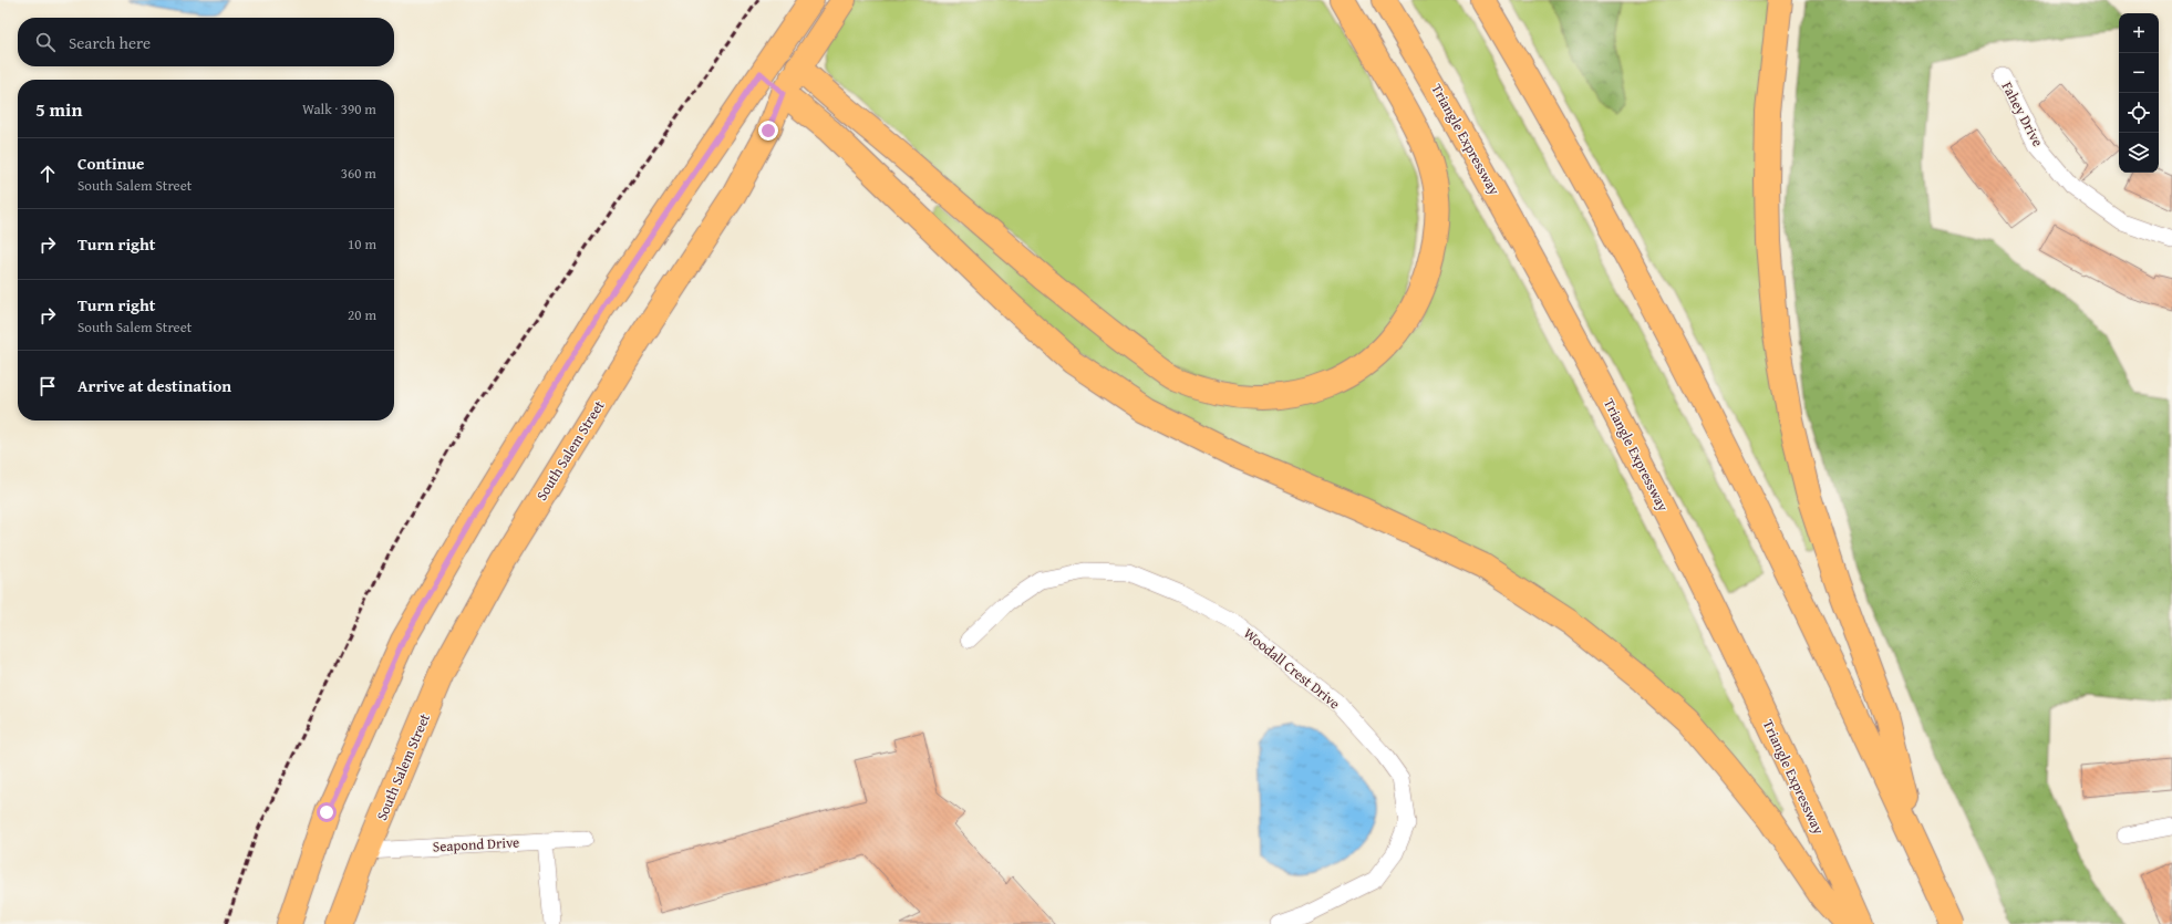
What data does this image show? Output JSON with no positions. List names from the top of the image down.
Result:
{
  "streets": {
    "main road": ["Triangle Expressway", "South Salem Street"],
    "street": ["Fahey Drive", "Woodall Crest Drive", "Seapond Drive"]
  },
  "crossings": [
    ["South Salem Street", "Seapond Drive"]
  ],
  "page": {
    "map_buttons": ["+", "−"],
    "search": "Search here",
    "heading": ["5 min", "Walk · 390 m"],
    "list": [
      ["Continue", "South Salem Street", "360 m"],
      ["Turn right", "10 m"],
      ["Turn right", "South Salem Street", "20 m"],
      "Arrive at destination"
    ]
  }
}
